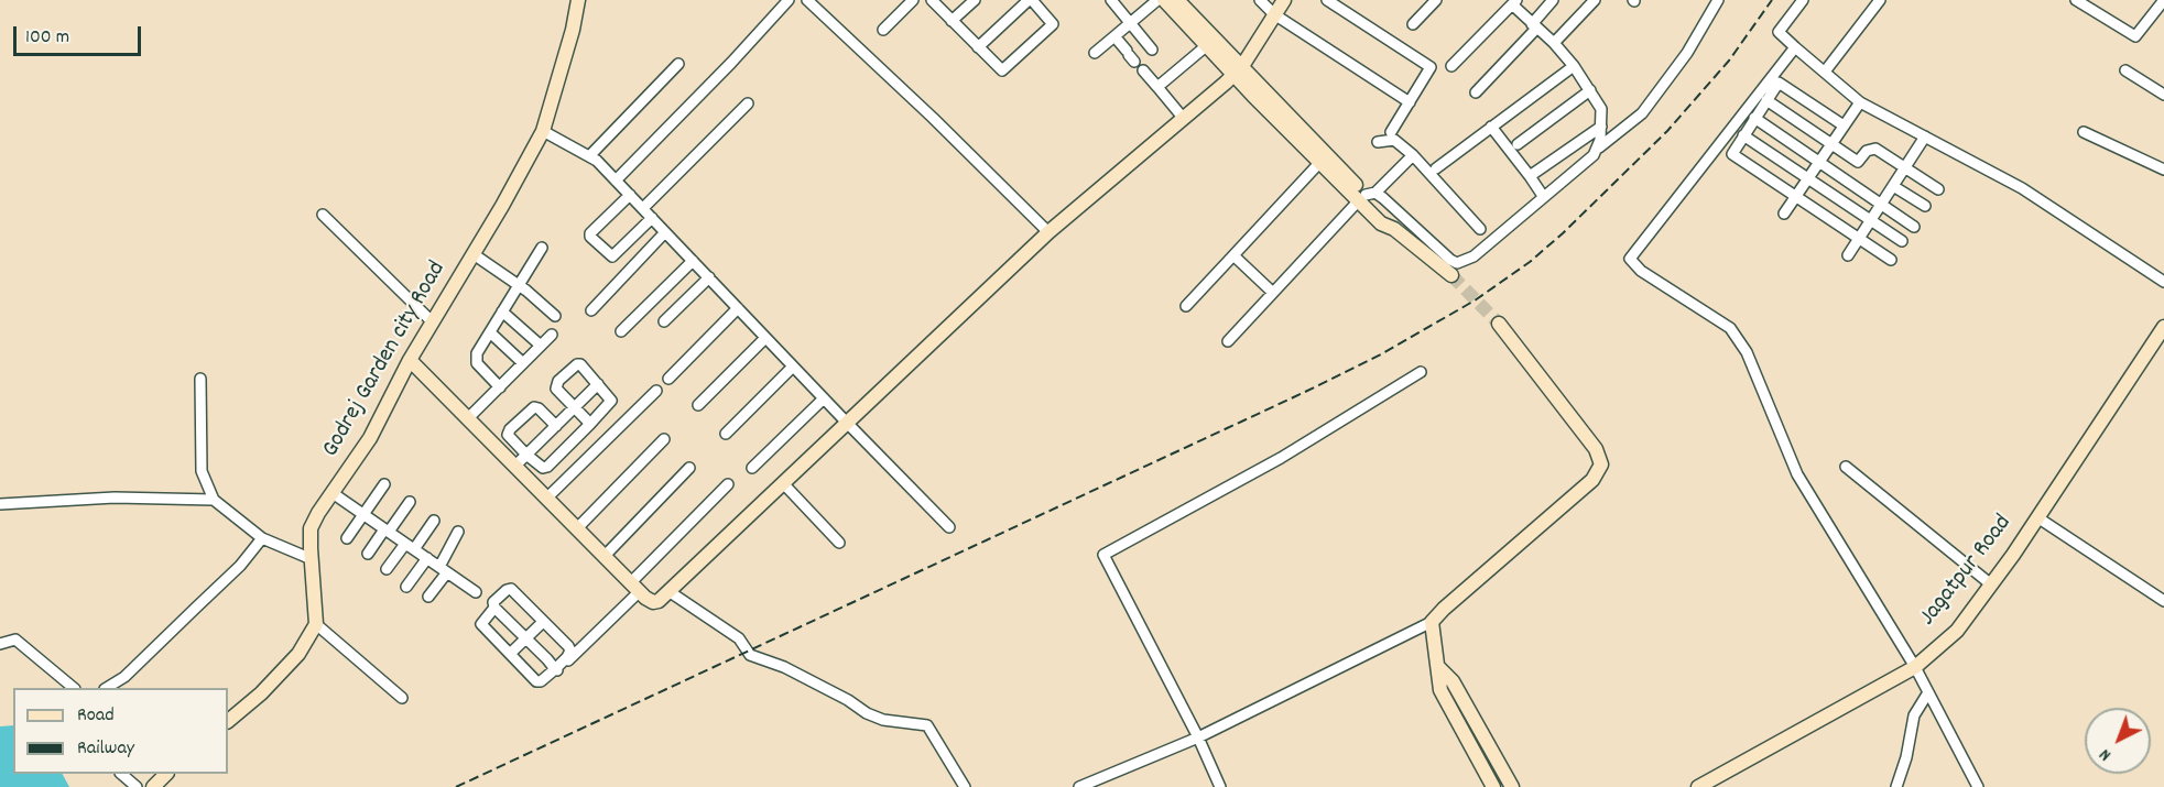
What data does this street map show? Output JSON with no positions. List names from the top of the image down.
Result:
{
  "streets": {
    "street": ["Godrej Garden city Road", "Jagatpur Road"]
  },
  "legend": ["Road", "Railway"],
  "scale_bar": "100 m",
  "north": "bottom left"
}
